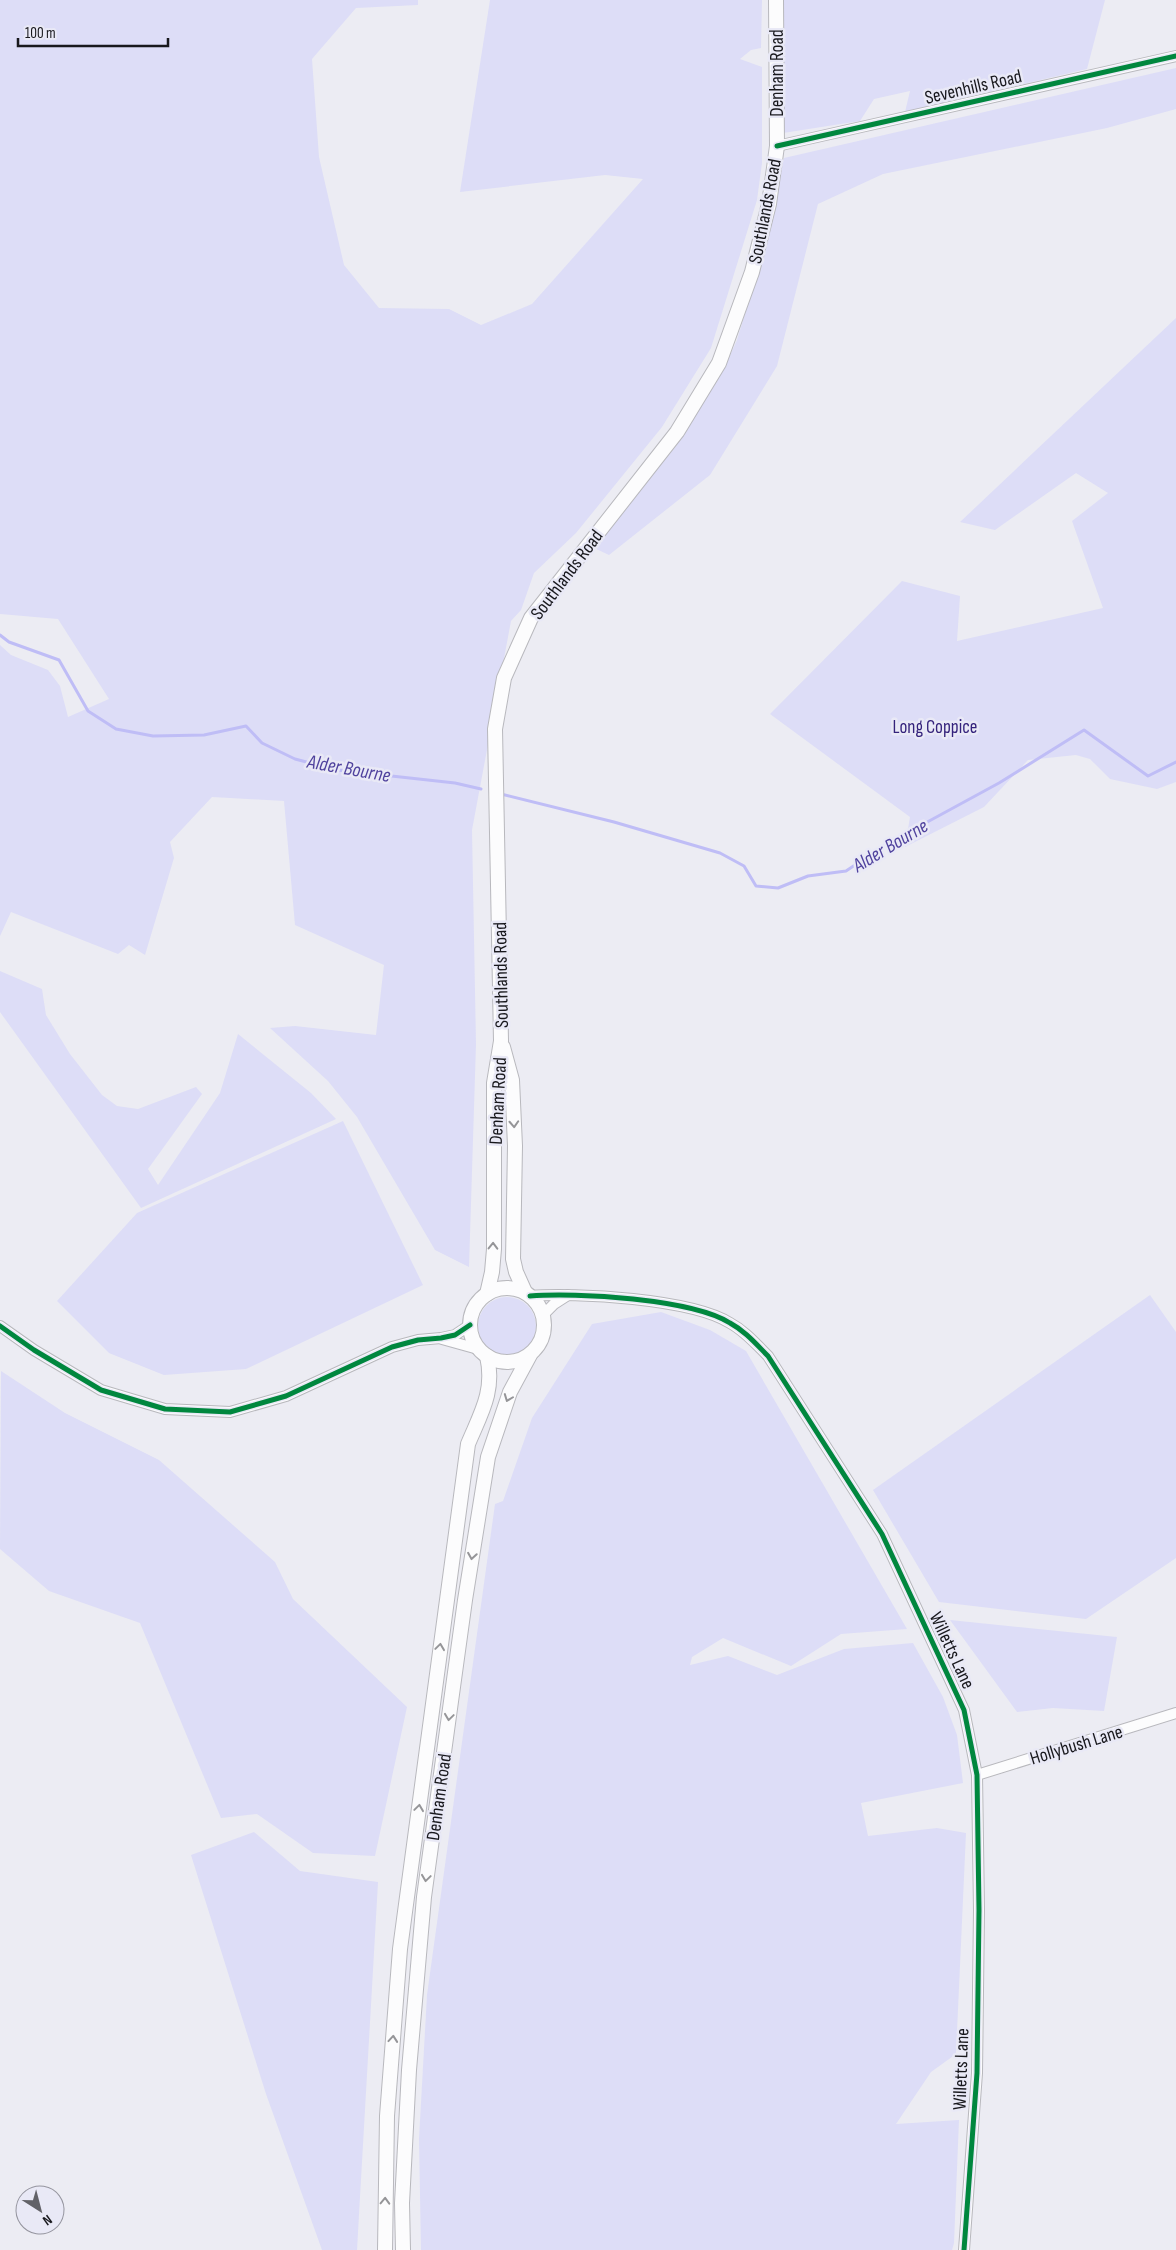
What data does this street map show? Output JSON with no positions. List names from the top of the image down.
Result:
{
  "streets": {
    "main road": ["Denham Road", "Southlands Road"],
    "street": ["Sevenhills Road", "Willetts Lane", "Hollybush Lane"]
  },
  "crossings": [
    ["Denham Road", "Sevenhills Road"],
    ["Denham Road", "Southlands Road"],
    ["Denham Road", "Willetts Lane"],
    ["Sevenhills Road", "Southlands Road"],
    ["Willetts Lane", "Hollybush Lane"]
  ],
  "water": ["Alder Bourne"],
  "parks": ["Long Coppice"],
  "scale_bar": "100 m",
  "north": "bottom right"
}
